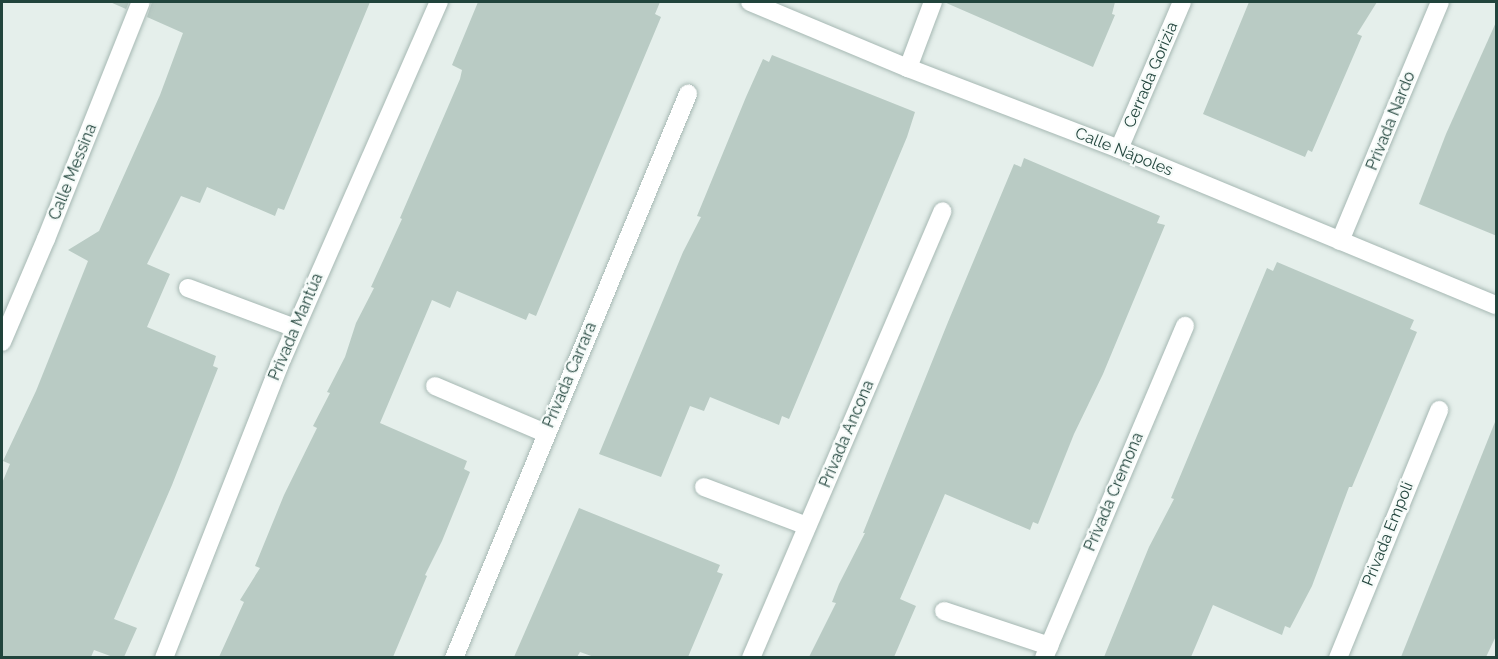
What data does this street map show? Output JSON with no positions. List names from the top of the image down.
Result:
{
  "streets": {
    "street": [
      "Cerrada Gorizia",
      "Privada Nardo",
      "Calle Nápoles",
      "Calle Messina",
      "Privada Mantúa",
      "Privada Carrara",
      "Privada Ancona",
      "Privada Cremona",
      "Privada Empoli"
    ]
  },
  "crossings": [
    ["Cerrada Gorizia", "Calle Nápoles"],
    ["Privada Nardo", "Calle Nápoles"]
  ]
}
